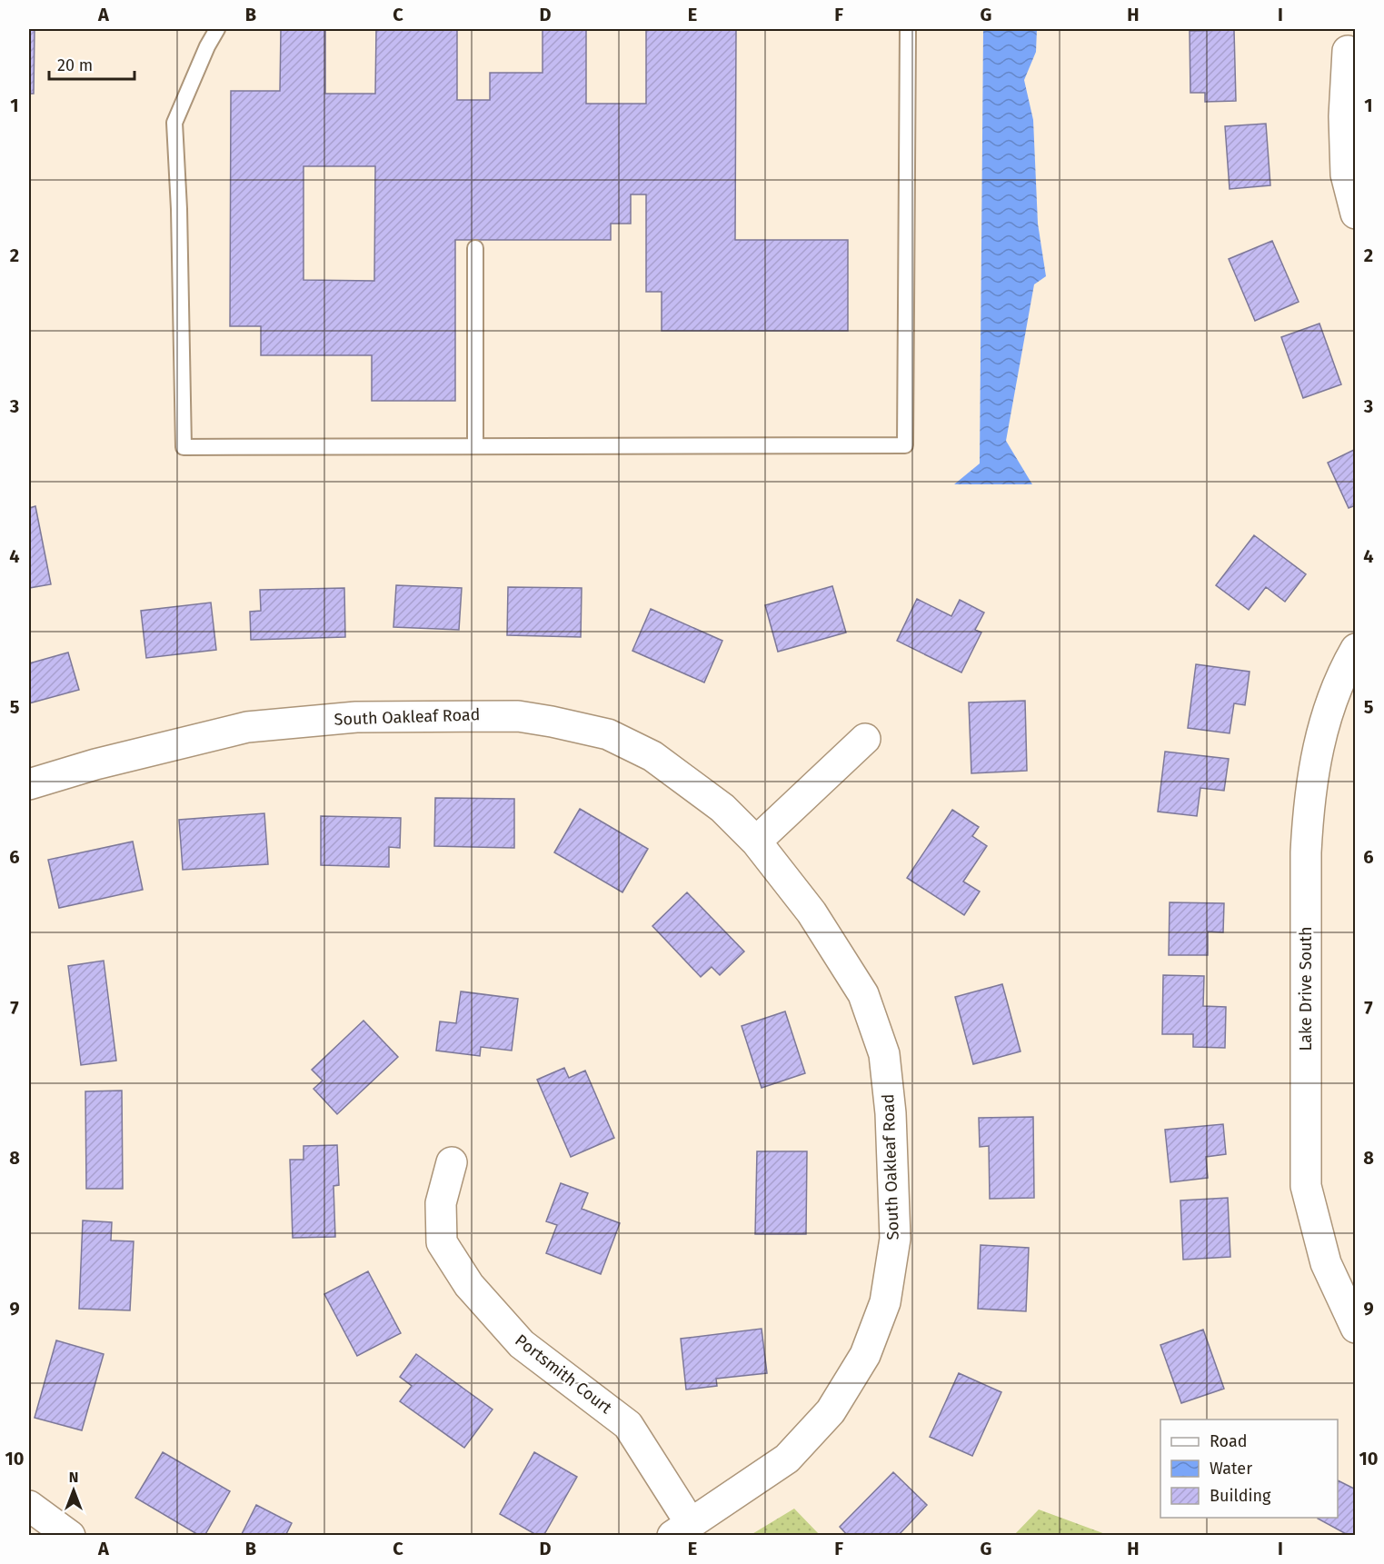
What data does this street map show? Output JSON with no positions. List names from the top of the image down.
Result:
{
  "streets": {
    "street": ["South Oakleaf Road", "Lake Drive South", "Portsmith Court"]
  },
  "crossings": [
    ["South Oakleaf Road", "Portsmith Court"]
  ],
  "legend": ["Road", "Water", "Building"],
  "scale_bar": "20 m",
  "north": "top",
  "grid": {
    "columns": [
      "A",
      "B",
      "C",
      "D",
      "E",
      "F",
      "G",
      "H",
      "I"
    ],
    "rows": [
      "1",
      "2",
      "3",
      "4",
      "5",
      "6",
      "7",
      "8",
      "9",
      "10"
    ]
  }
}
